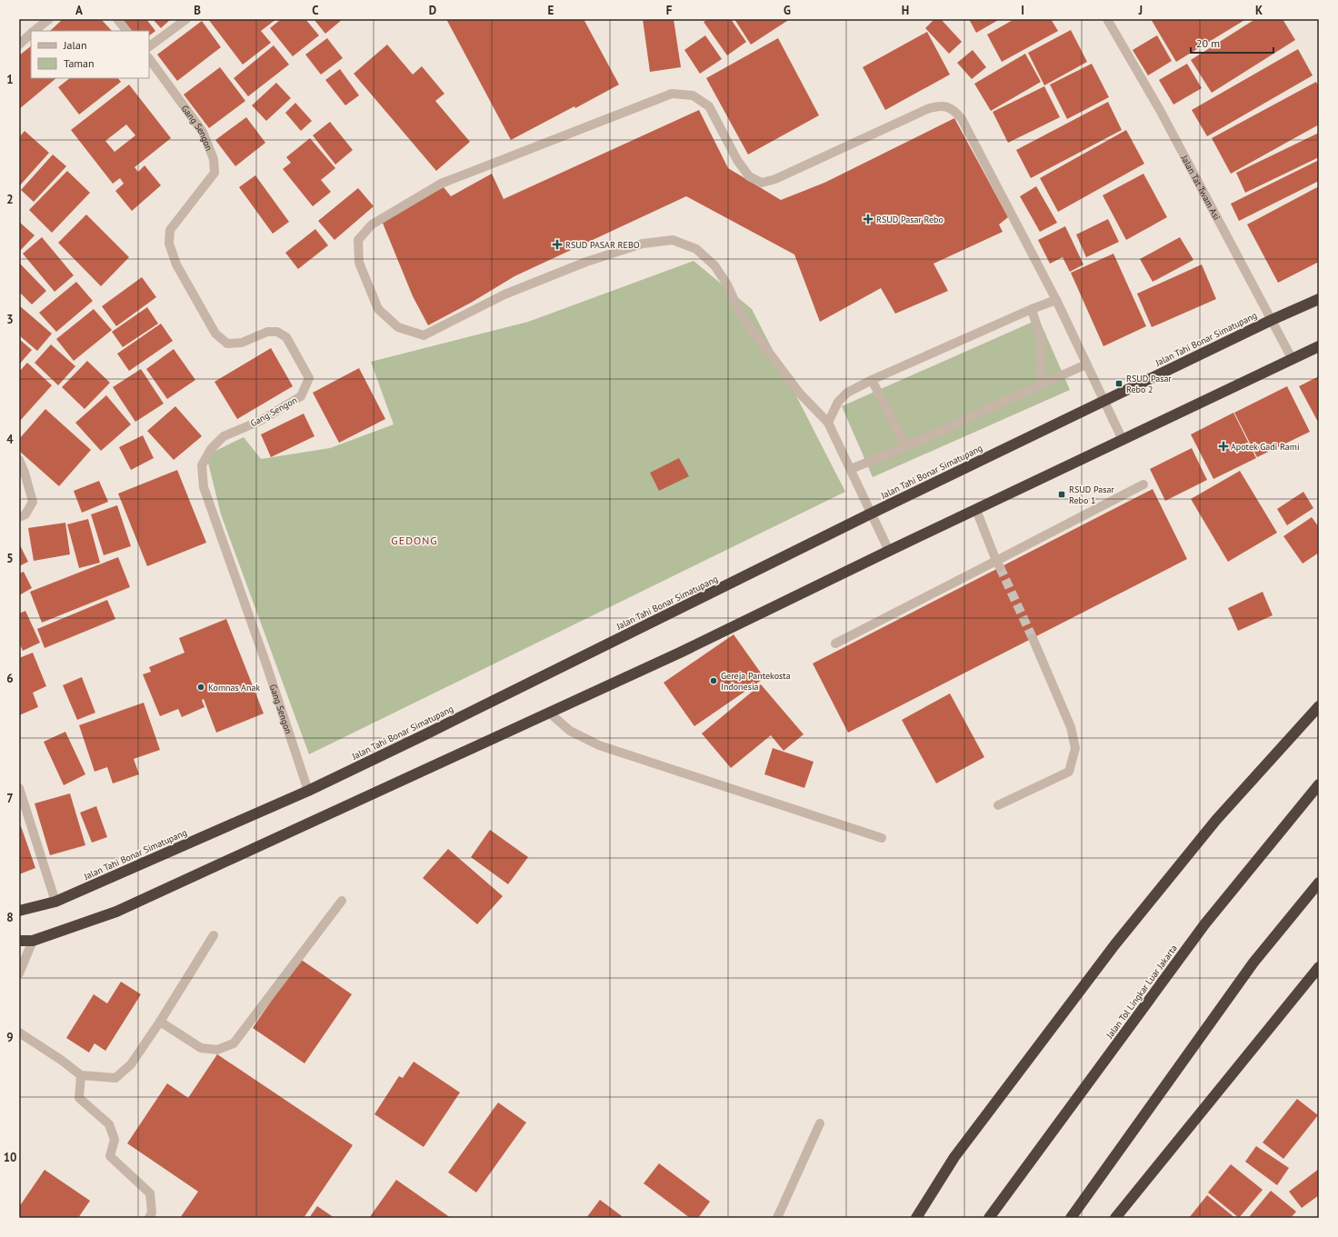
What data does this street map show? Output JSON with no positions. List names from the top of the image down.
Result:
{
  "streets": {
    "highway": ["Jalan Tahi Bonar Simatupang", "Jalan Tol Lingkar Luar Jakarta"],
    "street": ["Gang Sengon", "Jalan Tat Twam Asi"]
  },
  "crossings": [
    ["Gang Sengon", "Jalan Tahi Bonar Simatupang"],
    ["Jalan Tat Twam Asi", "Jalan Tahi Bonar Simatupang"]
  ],
  "districts": ["GEDONG"],
  "places": {
    "health": ["RSUD Pasar Rebo", "RSUD PASAR REBO", "Apotek Gadi Rami"],
    "transit": ["RSUD Pasar Rebo 2", "RSUD Pasar Rebo 1"],
    "other": ["Gereja Pantekosta Indonesia", "Komnas Anak"]
  },
  "legend": ["Jalan", "Taman"],
  "scale_bar": "20 m",
  "grid": {
    "columns": [
      "A",
      "B",
      "C",
      "D",
      "E",
      "F",
      "G",
      "H",
      "I",
      "J",
      "K"
    ],
    "rows": [
      "1",
      "2",
      "3",
      "4",
      "5",
      "6",
      "7",
      "8",
      "9",
      "10"
    ]
  }
}
